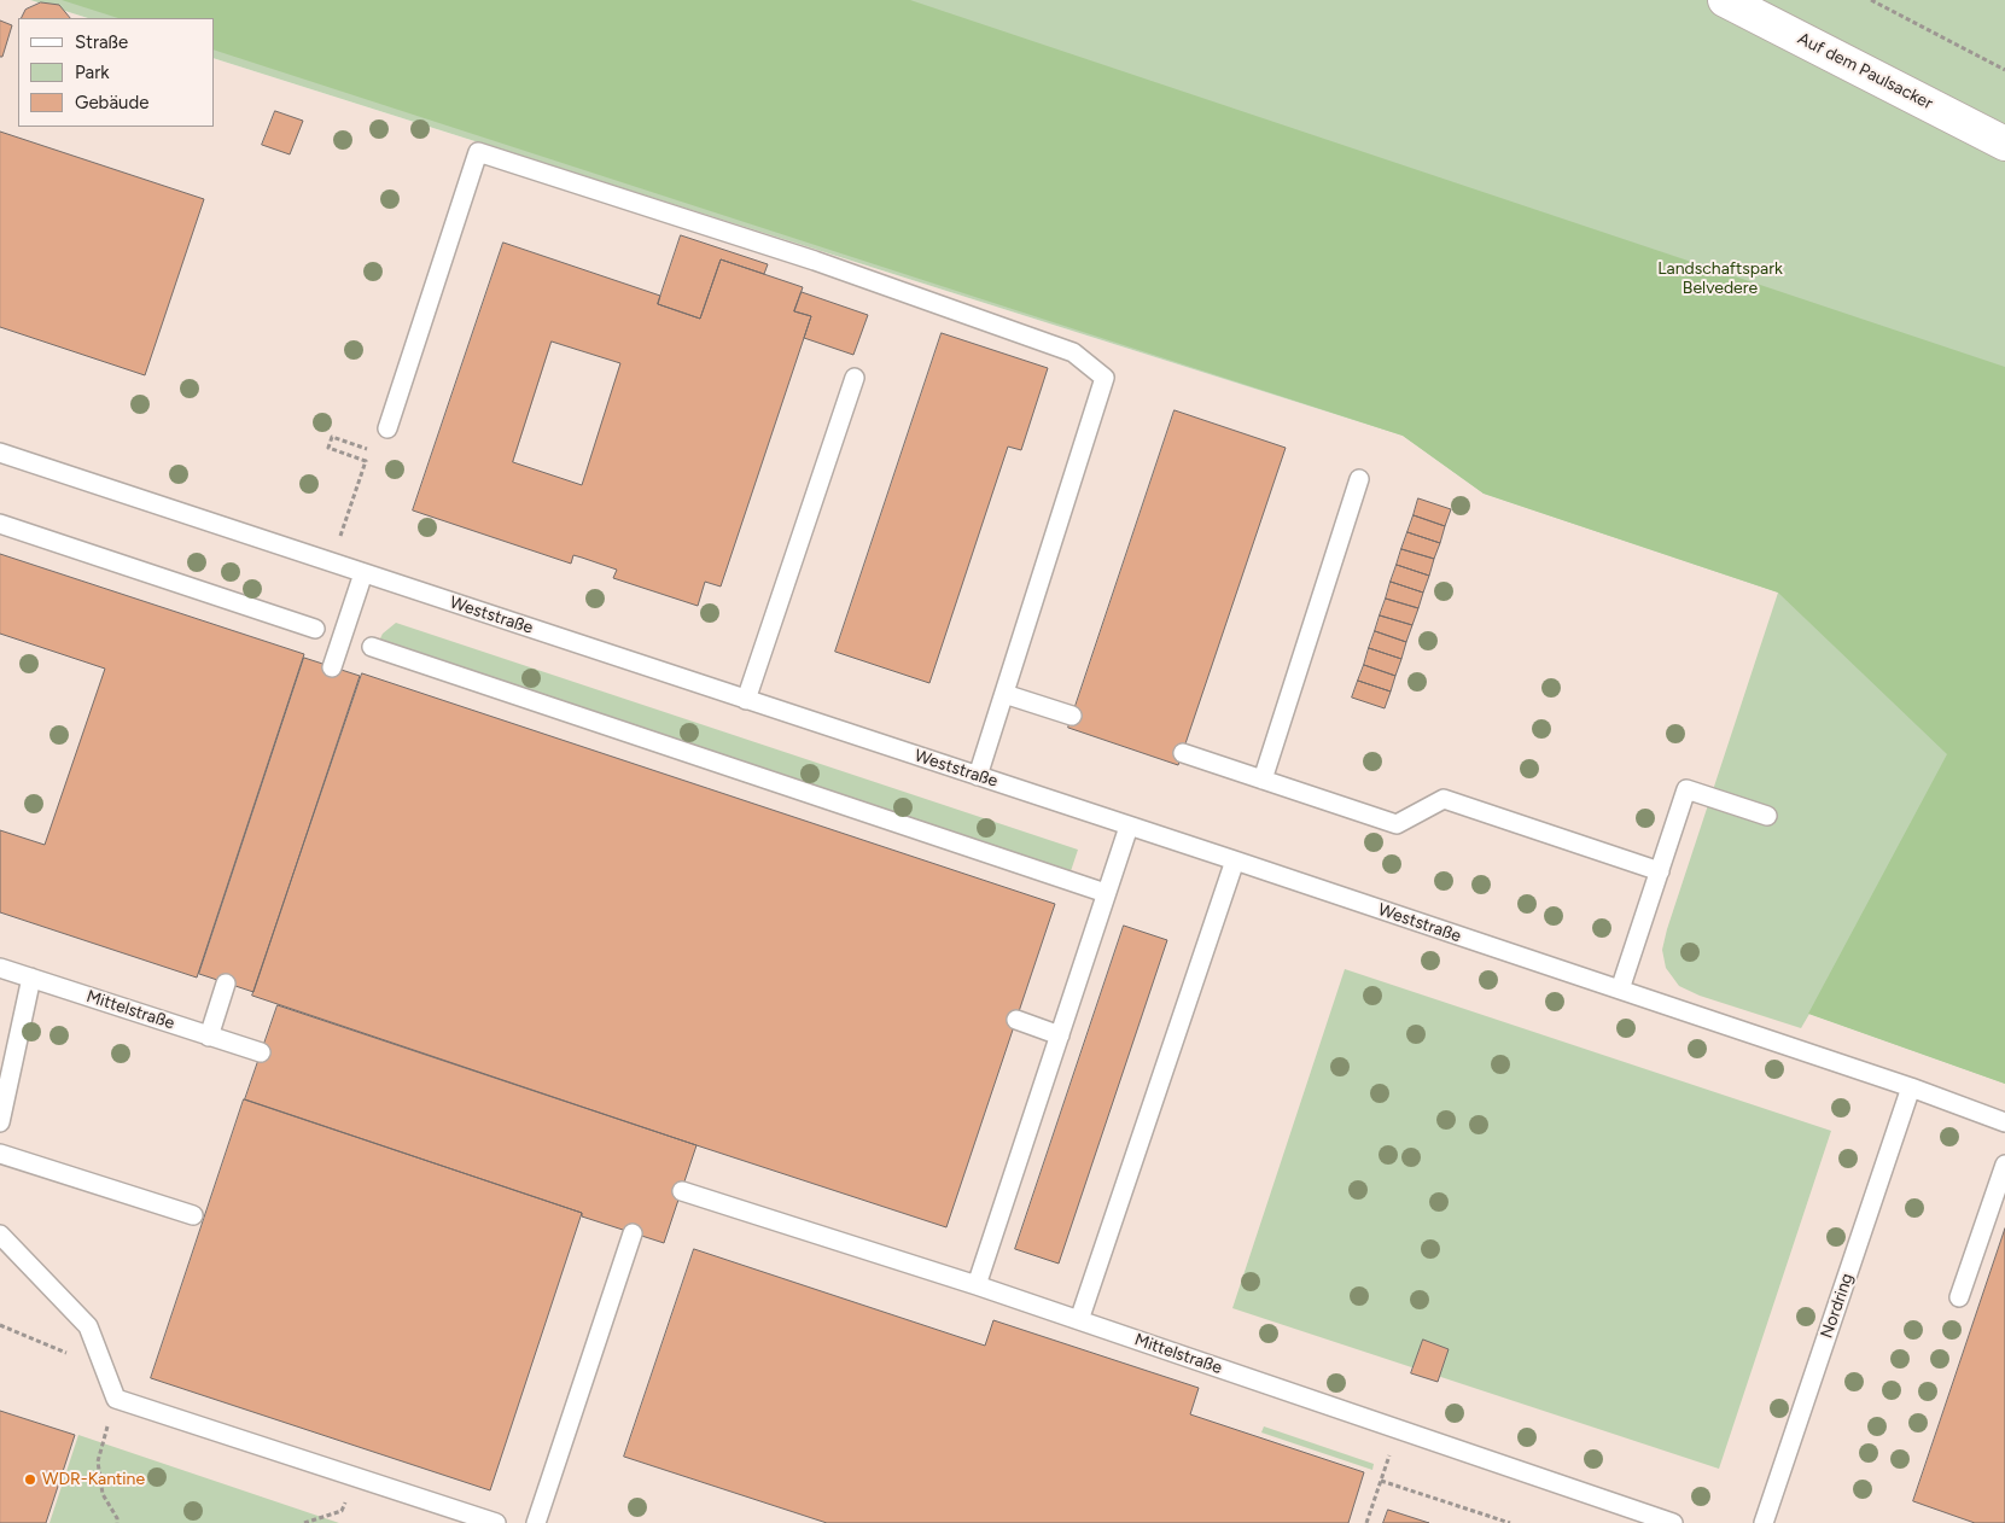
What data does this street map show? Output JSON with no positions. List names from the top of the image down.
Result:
{
  "streets": {
    "street": ["Auf dem Paulsacker"],
    "lane": ["Weststraße", "Mittelstraße", "Nordring"]
  },
  "crossings": [
    ["Weststraße", "Nordring"]
  ],
  "parks": ["Landschaftspark Belvedere"],
  "places": ["WDR-Kantine"],
  "legend": ["Straße", "Park", "Gebäude"]
}
